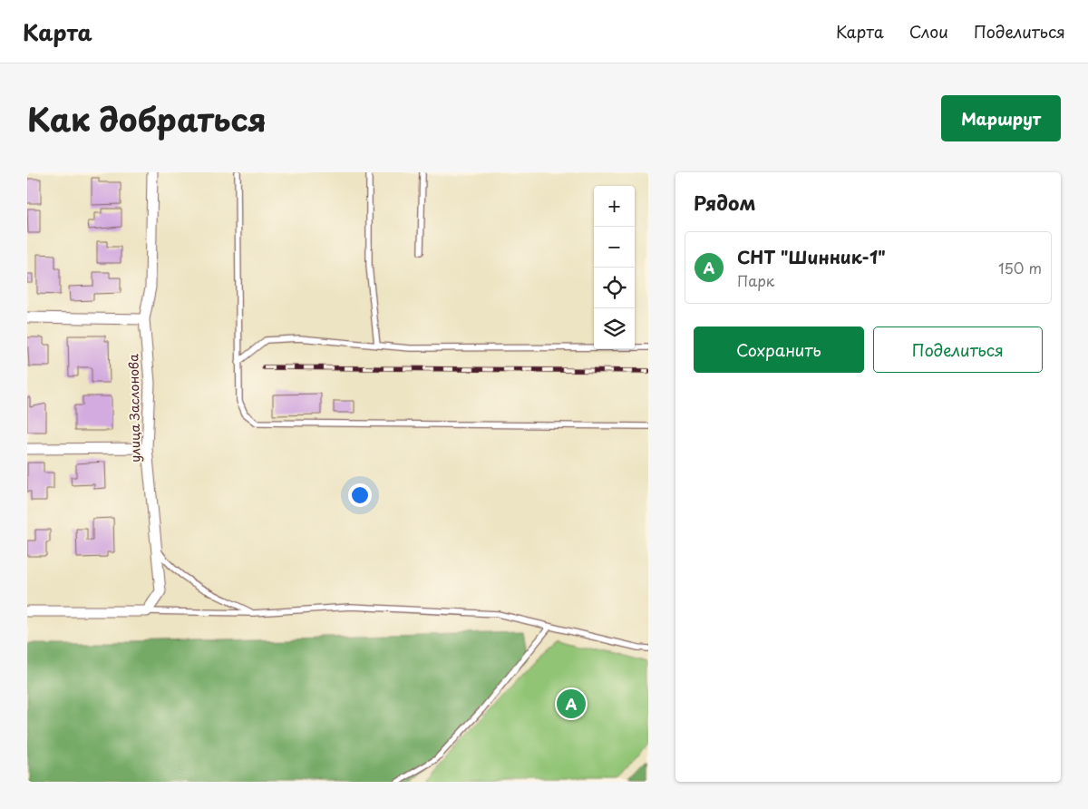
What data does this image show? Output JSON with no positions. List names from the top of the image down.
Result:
{
  "streets": {
    "street": ["улица Заслонова"]
  },
  "page": {
    "header": "Карта",
    "nav": ["Карта", "Слои", "Поделиться"],
    "title": "Как добраться",
    "buttons": [
      "Маршрут",
      ["Сохранить", "Поделиться"]
    ],
    "heading": "Рядом",
    "map_buttons": ["+", "−"],
    "list": [
      {
        "mark": "A",
        "name": "СНТ \"Шинник-1\"",
        "note": "Парк",
        "value": "150 m"
      }
    ],
    "pins": "A"
  }
}
